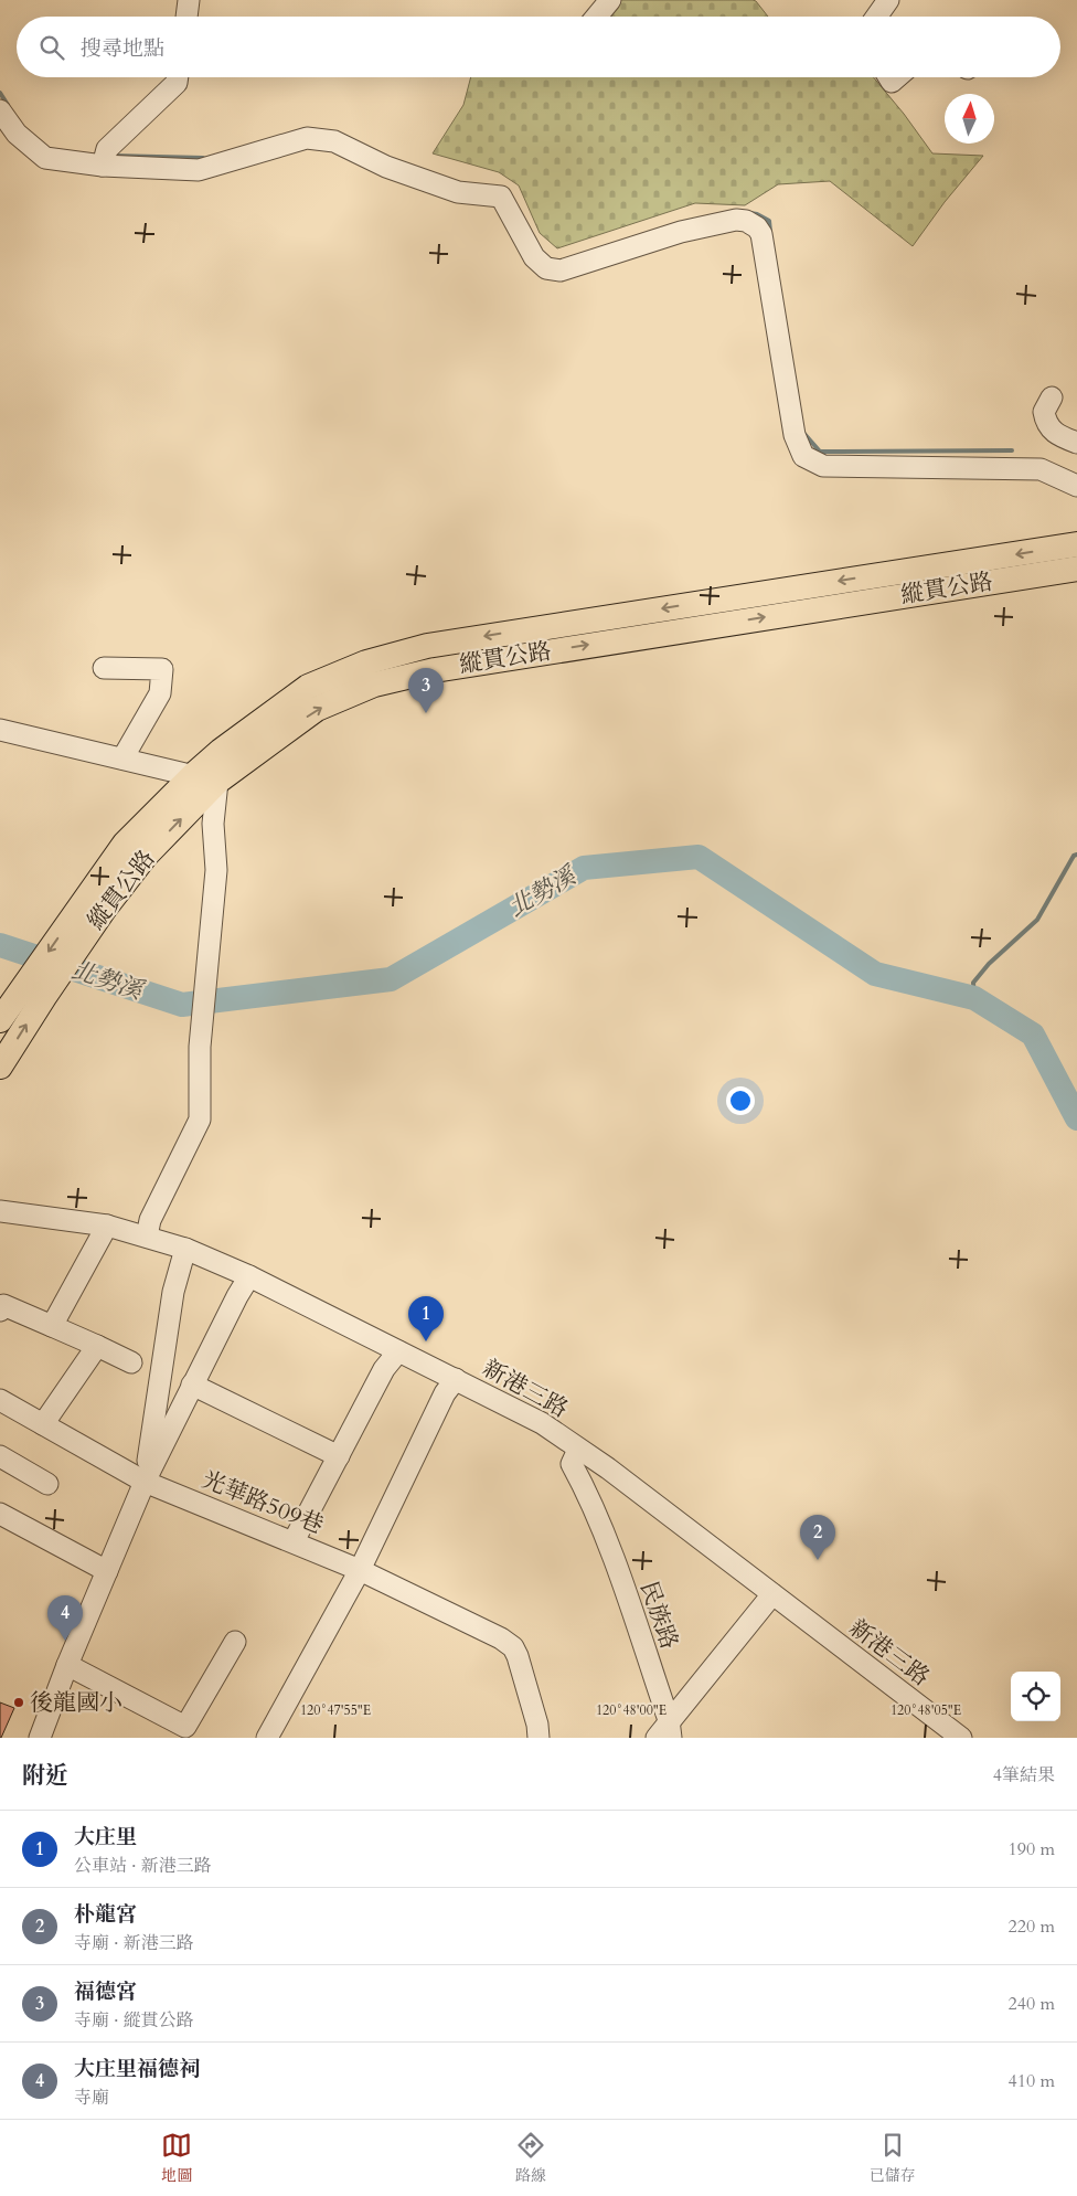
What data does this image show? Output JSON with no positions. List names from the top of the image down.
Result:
{
  "streets": {
    "main road": ["縱貫公路"],
    "street": ["新港三路", "光華路509巷", "民族路"]
  },
  "crossings": [
    ["新港三路", "民族路"]
  ],
  "water": ["北勢溪"],
  "places": ["後龍國小"],
  "north": "top",
  "page": {
    "search": "搜尋地點",
    "pins": [
      "3",
      "1",
      "2",
      "4"
    ],
    "heading": ["附近", "4筆結果"],
    "list": [
      {
        "mark": "1",
        "name": "大庄里",
        "note": "公車站 · 新港三路",
        "value": "190 m"
      },
      {
        "mark": "2",
        "name": "朴龍宮",
        "note": "寺廟 · 新港三路",
        "value": "220 m"
      },
      {
        "mark": "3",
        "name": "福德宮",
        "note": "寺廟 · 縱貫公路",
        "value": "240 m"
      },
      {
        "mark": "4",
        "name": "大庄里福德祠",
        "note": "寺廟",
        "value": "410 m"
      }
    ],
    "nav": ["地圖", "路線", "已儲存"]
  },
  "coordinates": ["120°47'55\"E", "120°48'00\"E", "120°48'05\"E"]
}
